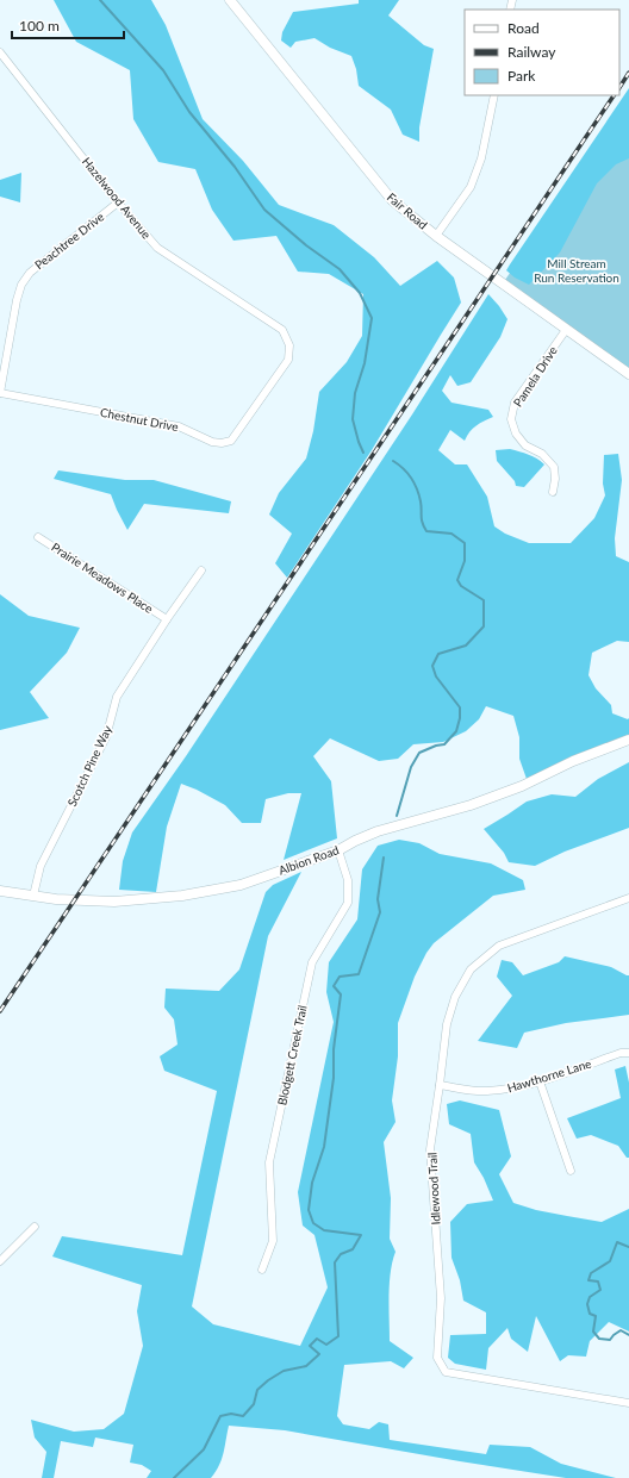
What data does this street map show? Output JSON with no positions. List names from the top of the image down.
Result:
{
  "streets": {
    "street": [
      "Hazelwood Avenue",
      "Fair Road",
      "Peachtree Drive",
      "Pamela Drive",
      "Chestnut Drive",
      "Prairie Meadows Place",
      "Scotch Pine Way",
      "Albion Road",
      "Blodgett Creek Trail",
      "Hawthorne Lane",
      "Idlewood Trail"
    ]
  },
  "crossings": [
    ["Hazelwood Avenue", "Peachtree Drive"],
    ["Hazelwood Avenue", "Chestnut Drive"],
    ["Fair Road", "Pamela Drive"],
    ["Peachtree Drive", "Chestnut Drive"],
    ["Prairie Meadows Place", "Scotch Pine Way"],
    ["Scotch Pine Way", "Albion Road"],
    ["Albion Road", "Blodgett Creek Trail"],
    ["Hawthorne Lane", "Idlewood Trail"]
  ],
  "parks": ["Mill Stream Run Reservation"],
  "legend": ["Road", "Railway", "Park"],
  "scale_bar": "100 m"
}
